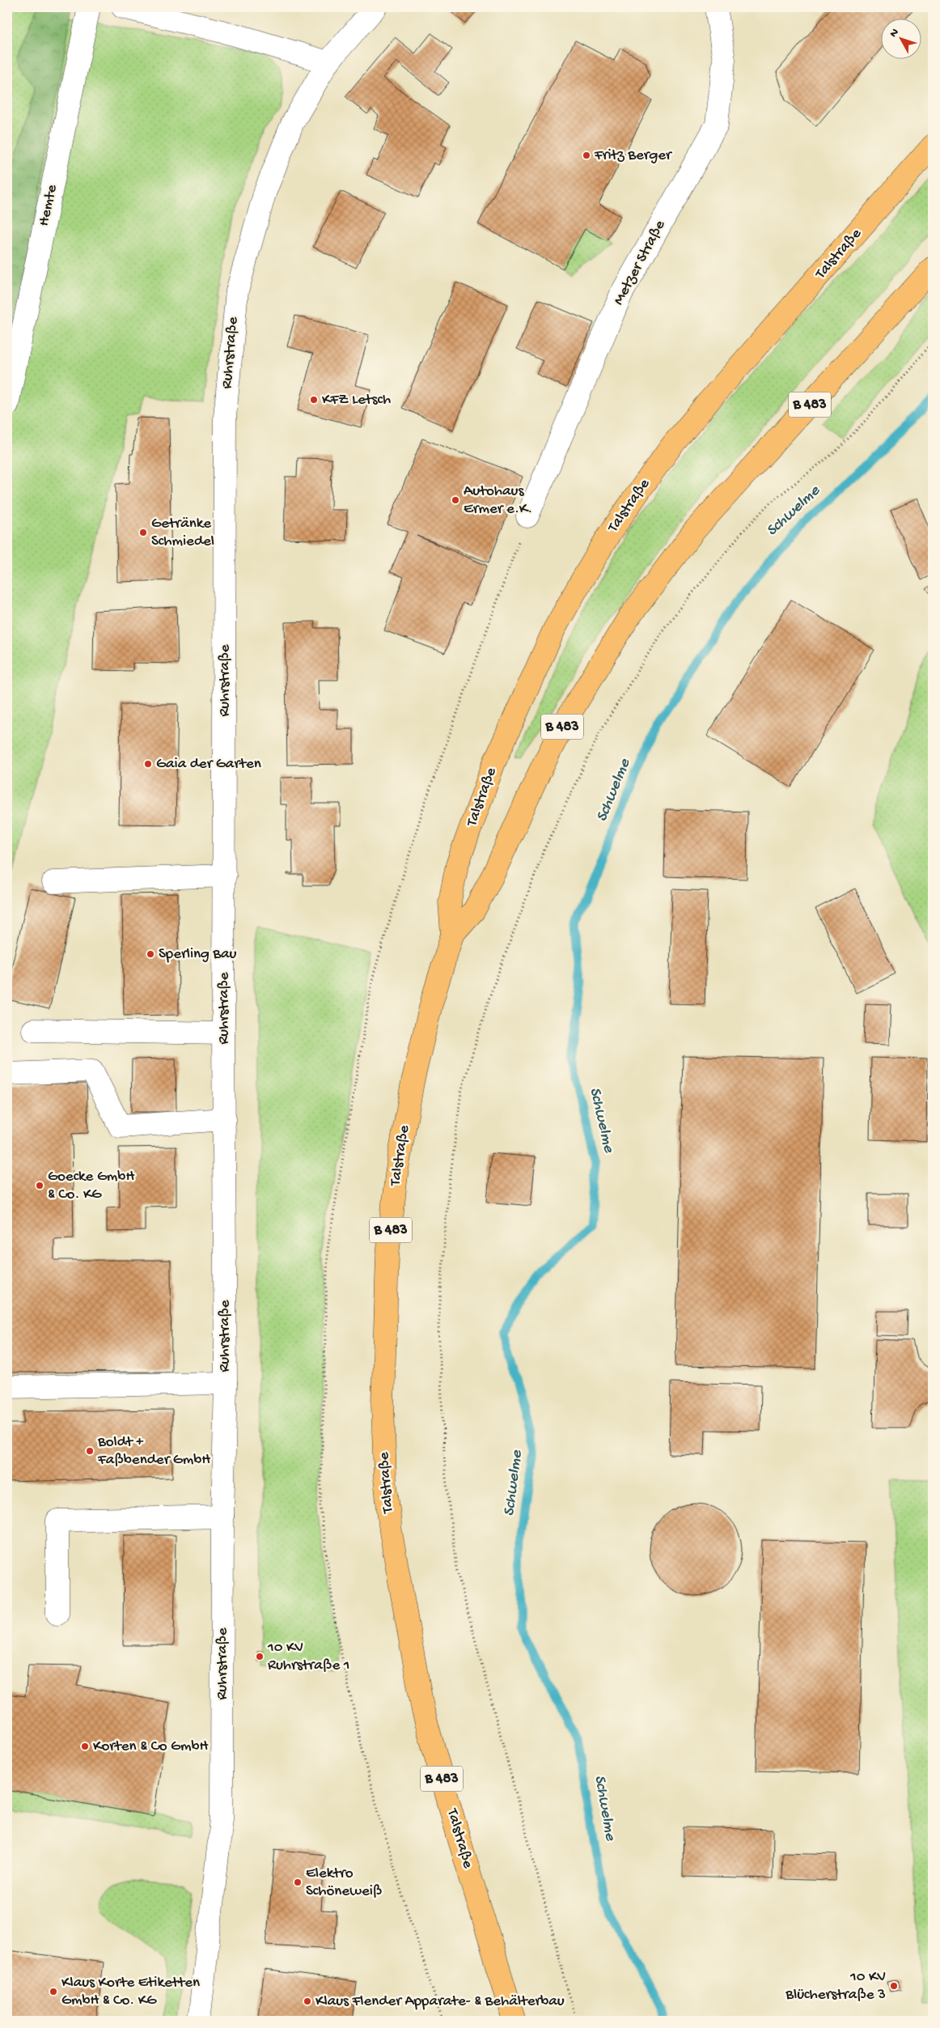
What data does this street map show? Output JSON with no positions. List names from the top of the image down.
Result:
{
  "streets": {
    "main road": ["Talstraße", "B 483"],
    "street": ["Hemte", "Metzer Straße", "Ruhrstraße"]
  },
  "water": ["Schwelme"],
  "places": [
    "Fritz Berger",
    "KFZ Letsch",
    "Autohaus Ermer e.K.",
    "Getränke Schmiedel",
    "Gaia der Garten",
    "Sperling Bau",
    "Goecke GmbH & Co. KG",
    "Boldt + Faßbender GmbH",
    "10 KV Ruhrstraße 1",
    "Korten & Co GmbH",
    "Elektro Schöneweiß",
    "10 KV Blücherstraße 3",
    "Klaus Korte Etiketten GmbH & Co. KG",
    "Klaus Flender Apparate- & Behälterbau"
  ],
  "north": "top left"
}
